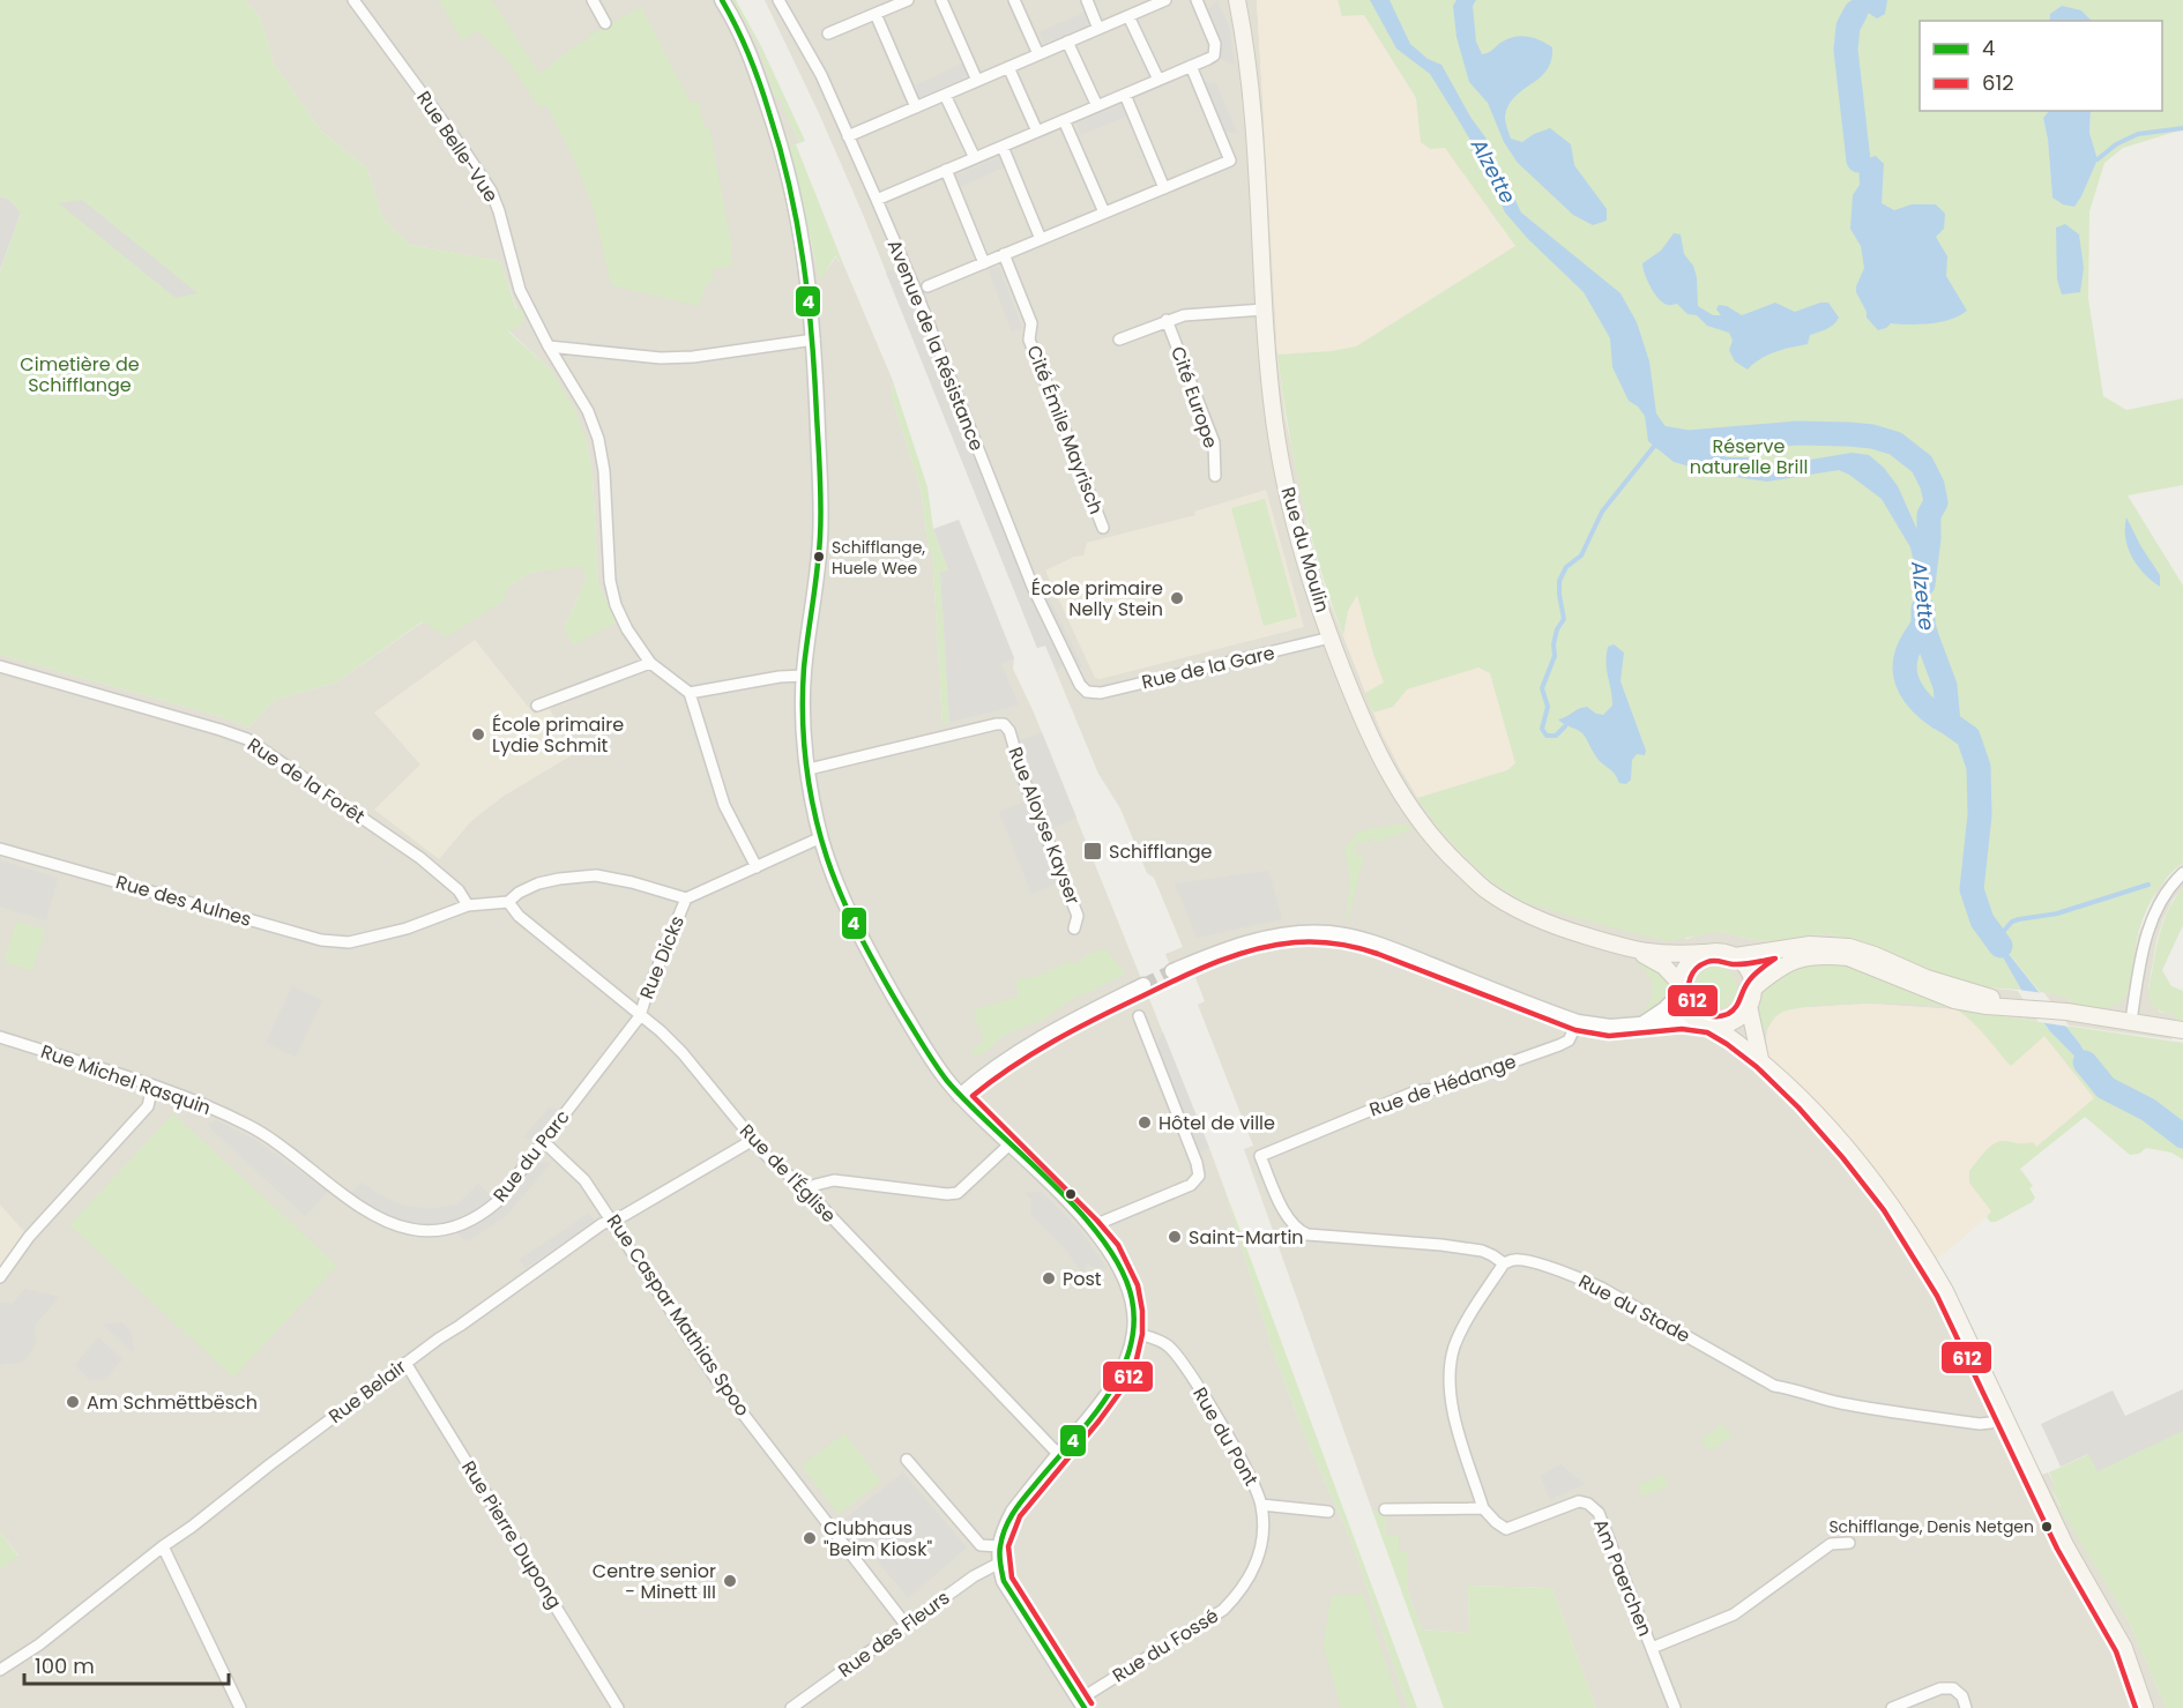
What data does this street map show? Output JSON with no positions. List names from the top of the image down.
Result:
{
  "streets": {
    "main road": ["Rue du Moulin"],
    "street": [
      "Rue Belle-Vue",
      "Avenue de la Résistance",
      "Cité Europe",
      "Cité Émile Mayrisch",
      "Rue de la Gare",
      "Rue de la Forêt",
      "Rue Aloyse Kayser",
      "Rue des Aulnes",
      "Rue Dicks",
      "Rue Michel Rasquin",
      "Rue de Hédange",
      "Rue du Parc",
      "Rue de l'Église",
      "Rue du Stade",
      "Rue Caspar Mathias Spoo",
      "Rue Belair",
      "Rue du Pont",
      "Rue Pierre Dupong",
      "Am Paerchen",
      "Rue des Fleurs",
      "Rue du Fossé"
    ]
  },
  "crossings": [
    ["Avenue de la Résistance", "Rue de la Gare"],
    ["Cité Europe", "Rue du Moulin"],
    ["Rue du Moulin", "Rue de la Gare"],
    ["Rue de la Forêt", "Rue des Aulnes"],
    ["Rue des Aulnes", "Rue de l'Église"],
    ["Rue Dicks", "Rue du Parc"],
    ["Rue Dicks", "Rue de l'Église"],
    ["Rue Michel Rasquin", "Rue du Parc"],
    ["Rue de Hédange", "Rue du Stade"],
    ["Rue du Parc", "Rue de l'Église"],
    ["Rue du Parc", "Rue Caspar Mathias Spoo"],
    ["Rue de l'Église", "Rue Belair"],
    ["Rue Caspar Mathias Spoo", "Rue Belair"],
    ["Rue Caspar Mathias Spoo", "Rue des Fleurs"],
    ["Rue Belair", "Rue Pierre Dupong"],
    ["Rue du Pont", "Rue du Fossé"]
  ],
  "water": ["Alzette"],
  "parks": ["Cimetière de Schifflange", "Réserve naturelle Brill"],
  "places": {
    "other": [
      "Schifflange, Huele Wee",
      "École primaire Nelly Stein",
      "École primaire Lydie Schmit",
      "Hôtel de ville",
      "Saint-Martin",
      "Post",
      "Am Schmëttbësch",
      "Schifflange, Denis Netgen",
      "Clubhaus \"Beim Kiosk\"",
      "Centre senior - Minett III"
    ],
    "transit": ["Schifflange"]
  },
  "lines": ["transit line 4", "transit line 612"],
  "legend": ["4", "612"],
  "scale_bar": "100 m"
}
